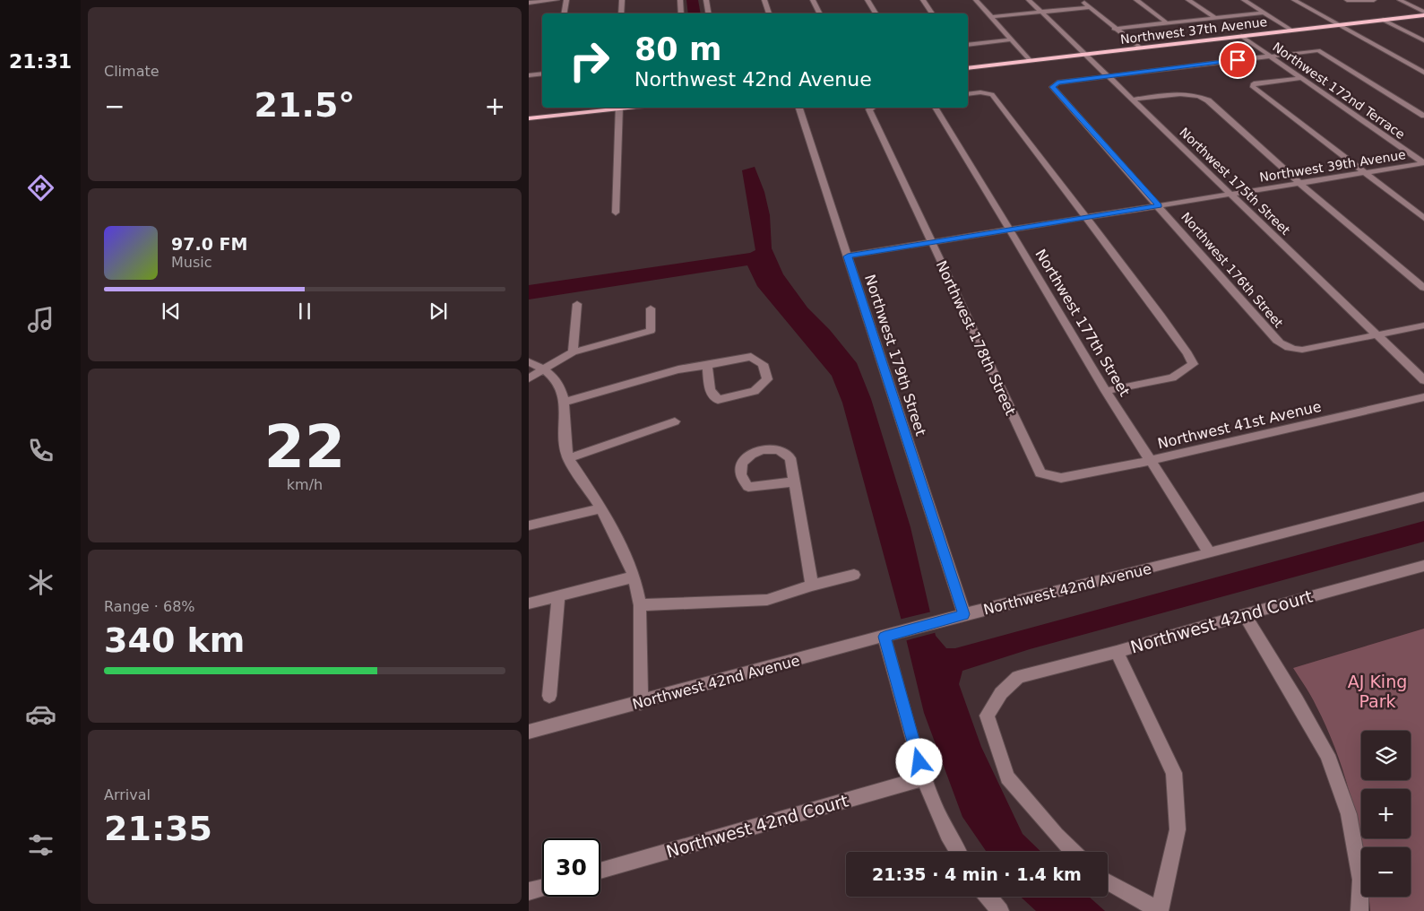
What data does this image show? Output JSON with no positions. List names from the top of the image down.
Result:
{
  "streets": {
    "main road": ["Northwest 37th Avenue"],
    "street": [
      "Northwest 172nd Terrace",
      "Northwest 39th Avenue",
      "Northwest 175th Street",
      "Northwest 176th Street",
      "Northwest 177th Street",
      "Northwest 178th Street",
      "Northwest 179th Street",
      "Northwest 41st Avenue",
      "Northwest 42nd Avenue",
      "Northwest 42nd Court"
    ]
  },
  "crossings": [
    ["Northwest 37th Avenue", "Northwest 172nd Terrace"],
    ["Northwest 37th Avenue", "Northwest 175th Street"],
    ["Northwest 172nd Terrace", "Northwest 39th Avenue"],
    ["Northwest 39th Avenue", "Northwest 175th Street"],
    ["Northwest 39th Avenue", "Northwest 176th Street"],
    ["Northwest 39th Avenue", "Northwest 177th Street"],
    ["Northwest 39th Avenue", "Northwest 178th Street"],
    ["Northwest 39th Avenue", "Northwest 179th Street"],
    ["Northwest 175th Street", "Northwest 176th Street"],
    ["Northwest 177th Street", "Northwest 41st Avenue"],
    ["Northwest 177th Street", "Northwest 42nd Avenue"],
    ["Northwest 178th Street", "Northwest 41st Avenue"],
    ["Northwest 179th Street", "Northwest 42nd Avenue"]
  ],
  "parks": ["AJ King Park"],
  "page": {
    "tabs": "21:31",
    "tile": [
      "Climate",
      ["22", "km/h"],
      ["Range · 68%", "340 km"],
      ["Arrival", "21:35"]
    ],
    "turn": ["80 m", "Northwest 42nd Avenue"],
    "heat": ["−", "21.5°", "+"],
    "song": ["97.0 FM", "Music"],
    "map_buttons": ["+", "−"],
    "limit": "30",
    "trip": "21:35 · 4 min · 1.4 km"
  }
}
